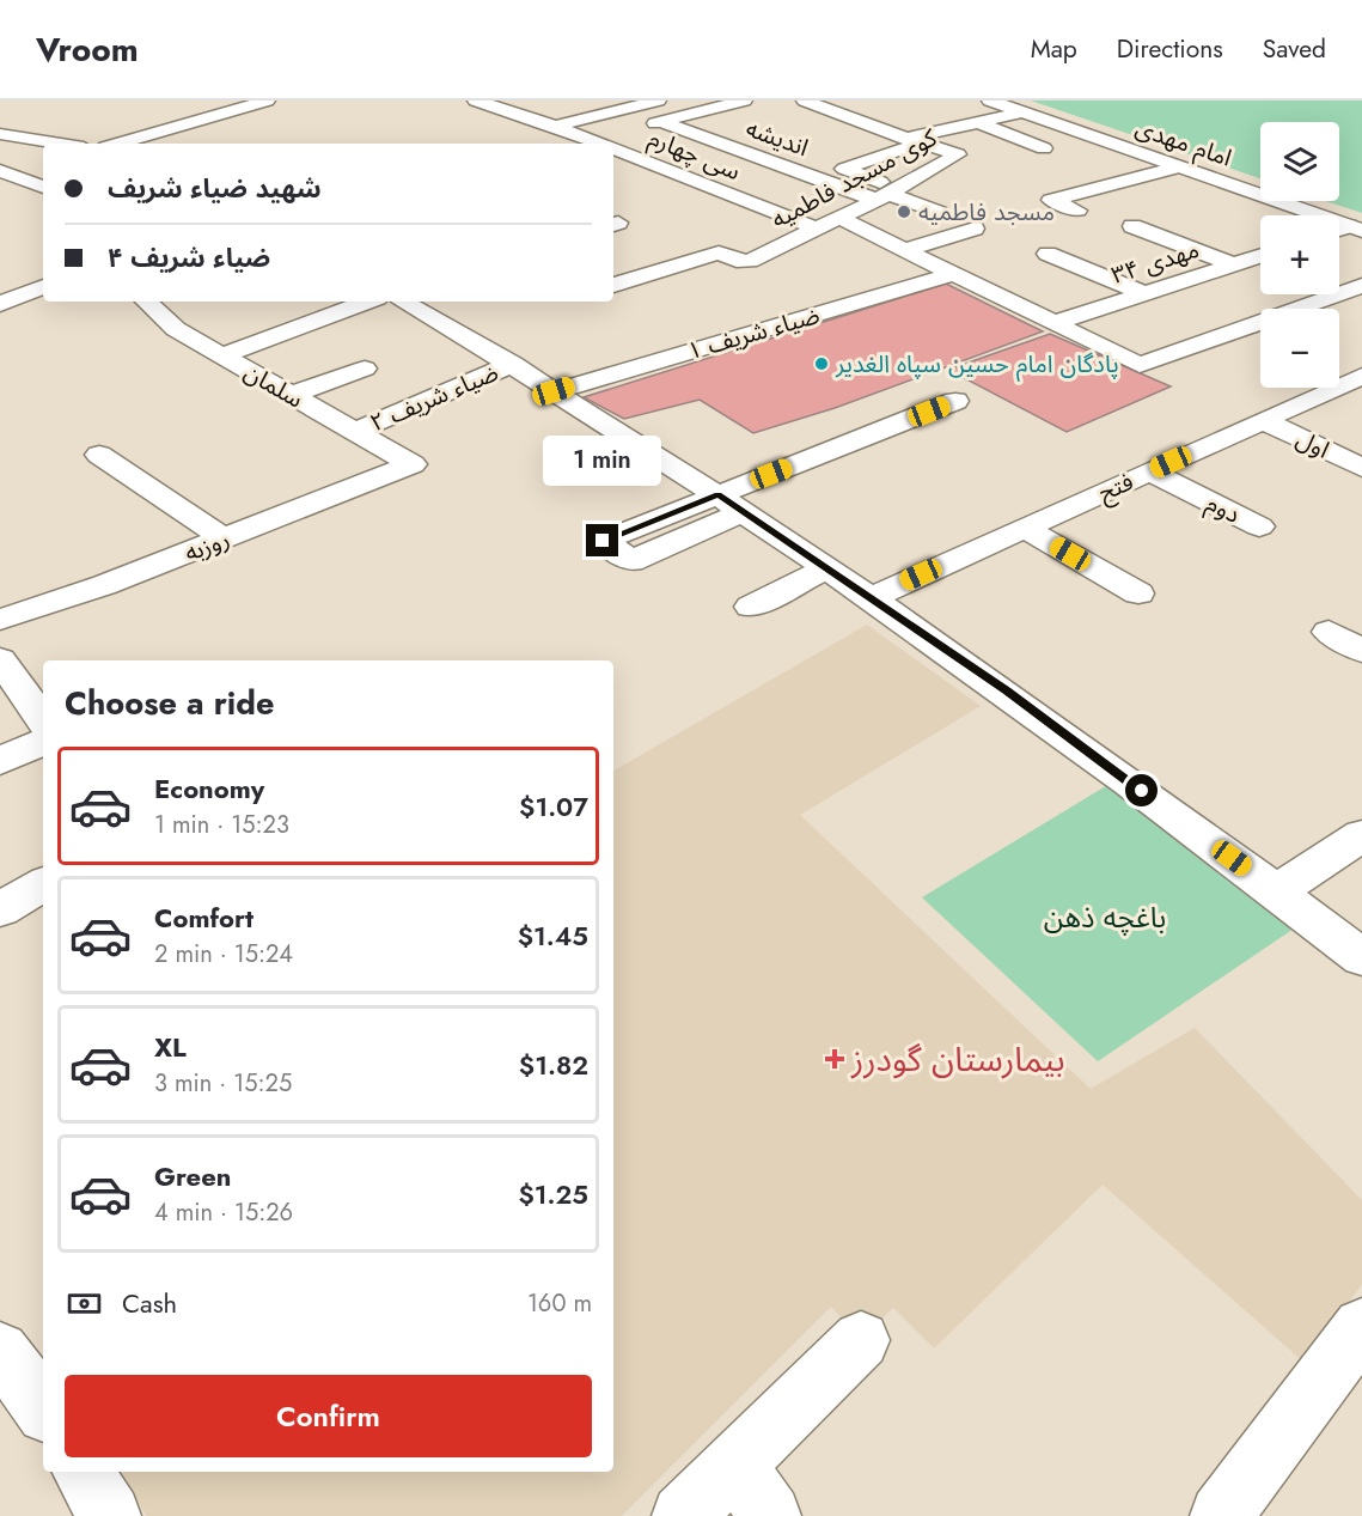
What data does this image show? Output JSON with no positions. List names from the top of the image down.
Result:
{
  "streets": {
    "street": [
      "اندیشه",
      "امام مهدی",
      "سی چهارم",
      "کوی مسجد فاطمیه",
      "مهدی ۳۴",
      "ضیاء شریف ۱",
      "سلمان",
      "ضیاء شریف ۲",
      "اول",
      "فتح",
      "دوم",
      "روزبه"
    ]
  },
  "crossings": [
    ["اندیشه", "کوی مسجد فاطمیه"],
    ["امام مهدی", "کوی مسجد فاطمیه"],
    ["سی چهارم", "کوی مسجد فاطمیه"],
    ["سلمان", "ضیاء شریف ۲"],
    ["سلمان", "روزبه"],
    ["اول", "فتح"],
    ["فتح", "دوم"]
  ],
  "parks": ["باغچه ذهن"],
  "places": {
    "other": ["مسجد فاطمیه", "پادگان امام حسین سپاه الغدیر"],
    "health": ["بیمارستان گودرز"]
  },
  "page": {
    "header": "Vroom",
    "nav": ["Map", "Directions", "Saved"],
    "map_buttons": ["+", "−"],
    "banner": ["شهید ضیاء شریف", "ضیاء شریف ۴"],
    "bubble": "1 min",
    "heading": "Choose a ride",
    "list": [
      {
        "name": "Economy",
        "note": "1 min · 15:23",
        "value": "$1.07"
      },
      {
        "name": "Comfort",
        "note": "2 min · 15:24",
        "value": "$1.45"
      },
      {
        "name": "XL",
        "note": "3 min · 15:25",
        "value": "$1.82"
      },
      {
        "name": "Green",
        "note": "4 min · 15:26",
        "value": "$1.25"
      }
    ],
    "pay": ["Cash", "160 m"],
    "buttons": "Confirm"
  }
}
